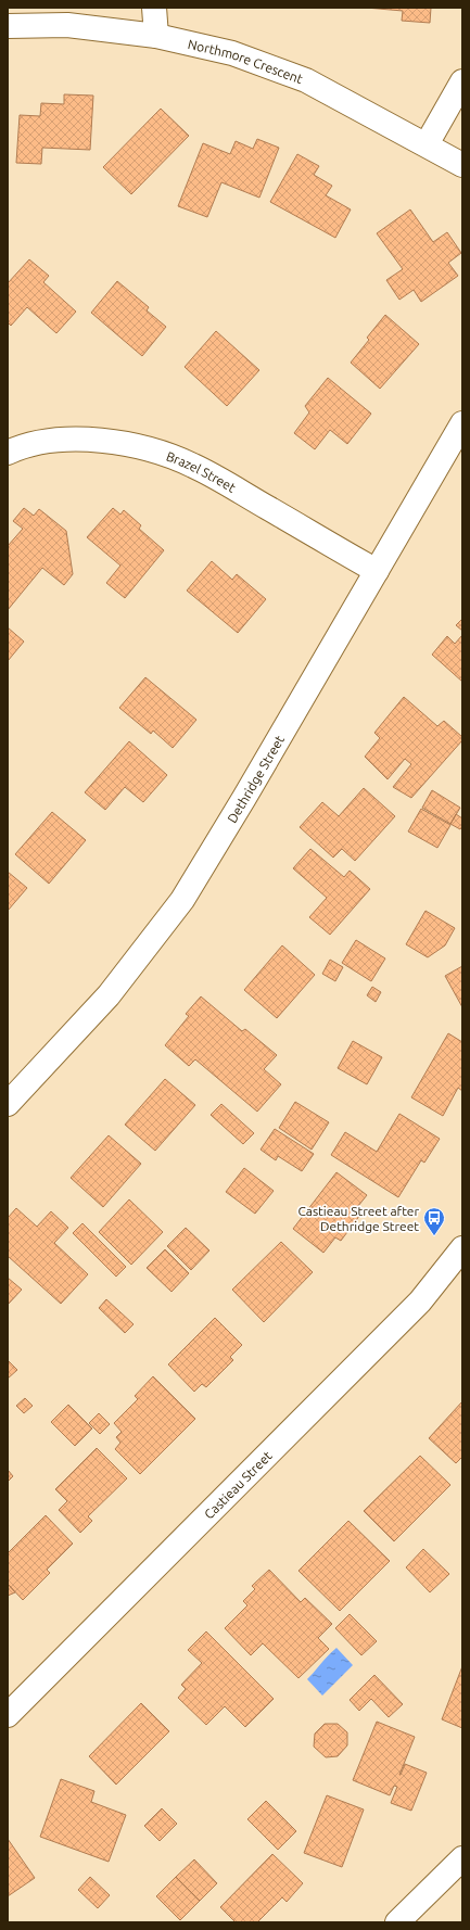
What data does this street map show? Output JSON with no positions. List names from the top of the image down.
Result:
{
  "streets": {
    "street": [
      "Northmore Crescent",
      "Brazel Street",
      "Dethridge Street",
      "Castieau Street"
    ]
  },
  "crossings": [
    ["Brazel Street", "Dethridge Street"]
  ],
  "places": {
    "bus stop": ["Castieau Street after Dethridge Street"]
  }
}
